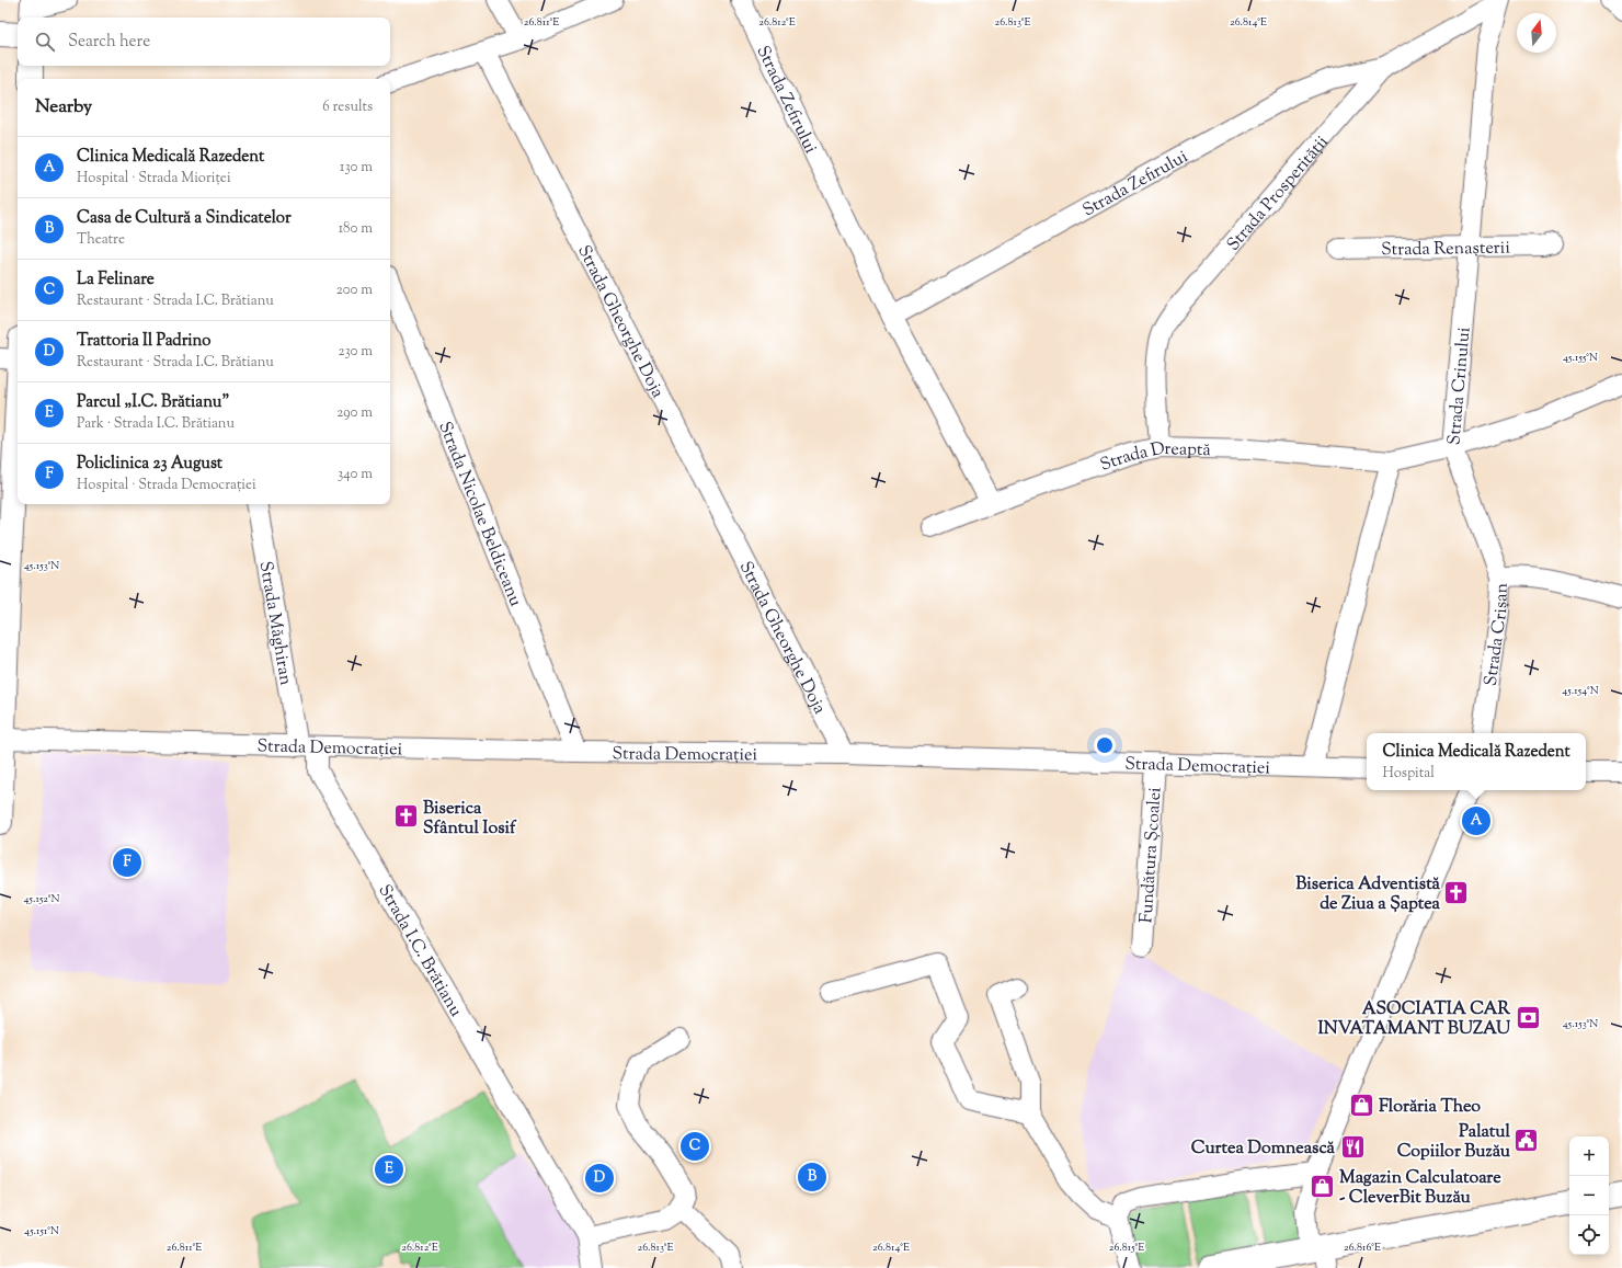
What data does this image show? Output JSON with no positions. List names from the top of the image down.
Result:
{
  "streets": {
    "street": [
      "Strada Zefirului",
      "Strada Prosperității",
      "Strada Renașterii",
      "Strada Gheorghe Doja",
      "Strada Crinului",
      "Strada Dreaptă",
      "Strada Nicolae Beldiceanu",
      "Strada Măghiran",
      "Strada Crișan",
      "Strada Democrației",
      "Fundătura Școalei",
      "Strada I.C. Brătianu"
    ]
  },
  "crossings": [
    ["Strada Zefirului", "Strada Prosperității"],
    ["Strada Zefirului", "Strada Dreaptă"],
    ["Strada Prosperității", "Strada Crinului"],
    ["Strada Prosperității", "Strada Dreaptă"],
    ["Strada Renașterii", "Strada Crinului"],
    ["Strada Gheorghe Doja", "Strada Democrației"],
    ["Strada Crinului", "Strada Dreaptă"],
    ["Strada Nicolae Beldiceanu", "Strada Democrației"],
    ["Strada Măghiran", "Strada Democrației"],
    ["Strada Democrației", "Fundătura Școalei"],
    ["Strada Democrației", "Strada I.C. Brătianu"]
  ],
  "places": {
    "church": ["Biserica Sfântul Iosif", "Biserica Adventistă de Ziua a Șaptea"],
    "bank": ["ASOCIATIA CAR INVATAMANT BUZAU"],
    "shop": ["Florăria Theo", "Magazin Calculatoare - CleverBit Buzău"],
    "public building": ["Palatul Copiilor Buzău"],
    "restaurant": ["Curtea Domnească"]
  },
  "north": "top",
  "page": {
    "search": "Search here",
    "heading": ["Nearby", "6 results"],
    "list": [
      {
        "mark": "A",
        "name": "Clinica Medicală Razedent",
        "note": "Hospital · Strada Mioriței",
        "value": "130 m"
      },
      {
        "mark": "B",
        "name": "Casa de Cultură a Sindicatelor",
        "note": "Theatre",
        "value": "180 m"
      },
      {
        "mark": "C",
        "name": "La Felinare",
        "note": "Restaurant · Strada I.C. Brătianu",
        "value": "200 m"
      },
      {
        "mark": "D",
        "name": "Trattoria Il Padrino",
        "note": "Restaurant · Strada I.C. Brătianu",
        "value": "230 m"
      },
      {
        "mark": "E",
        "name": "Parcul „I.C. Brătianu”",
        "note": "Park · Strada I.C. Brătianu",
        "value": "290 m"
      },
      {
        "mark": "F",
        "name": "Policlinica 23 August",
        "note": "Hospital · Strada Democrației",
        "value": "340 m"
      }
    ],
    "popup": ["Clinica Medicală Razedent", "Hospital"],
    "pins": [
      "A",
      "F",
      "C",
      "E",
      "B",
      "D"
    ],
    "map_buttons": ["+", "−"]
  },
  "coordinates": [
    "26.811°E",
    "26.812°E",
    "26.813°E",
    "26.814°E",
    "45.155°N",
    "45.153°N",
    "45.154°N",
    "45.152°N",
    "45.151°N",
    "26.815°E",
    "26.816°E"
  ]
}
